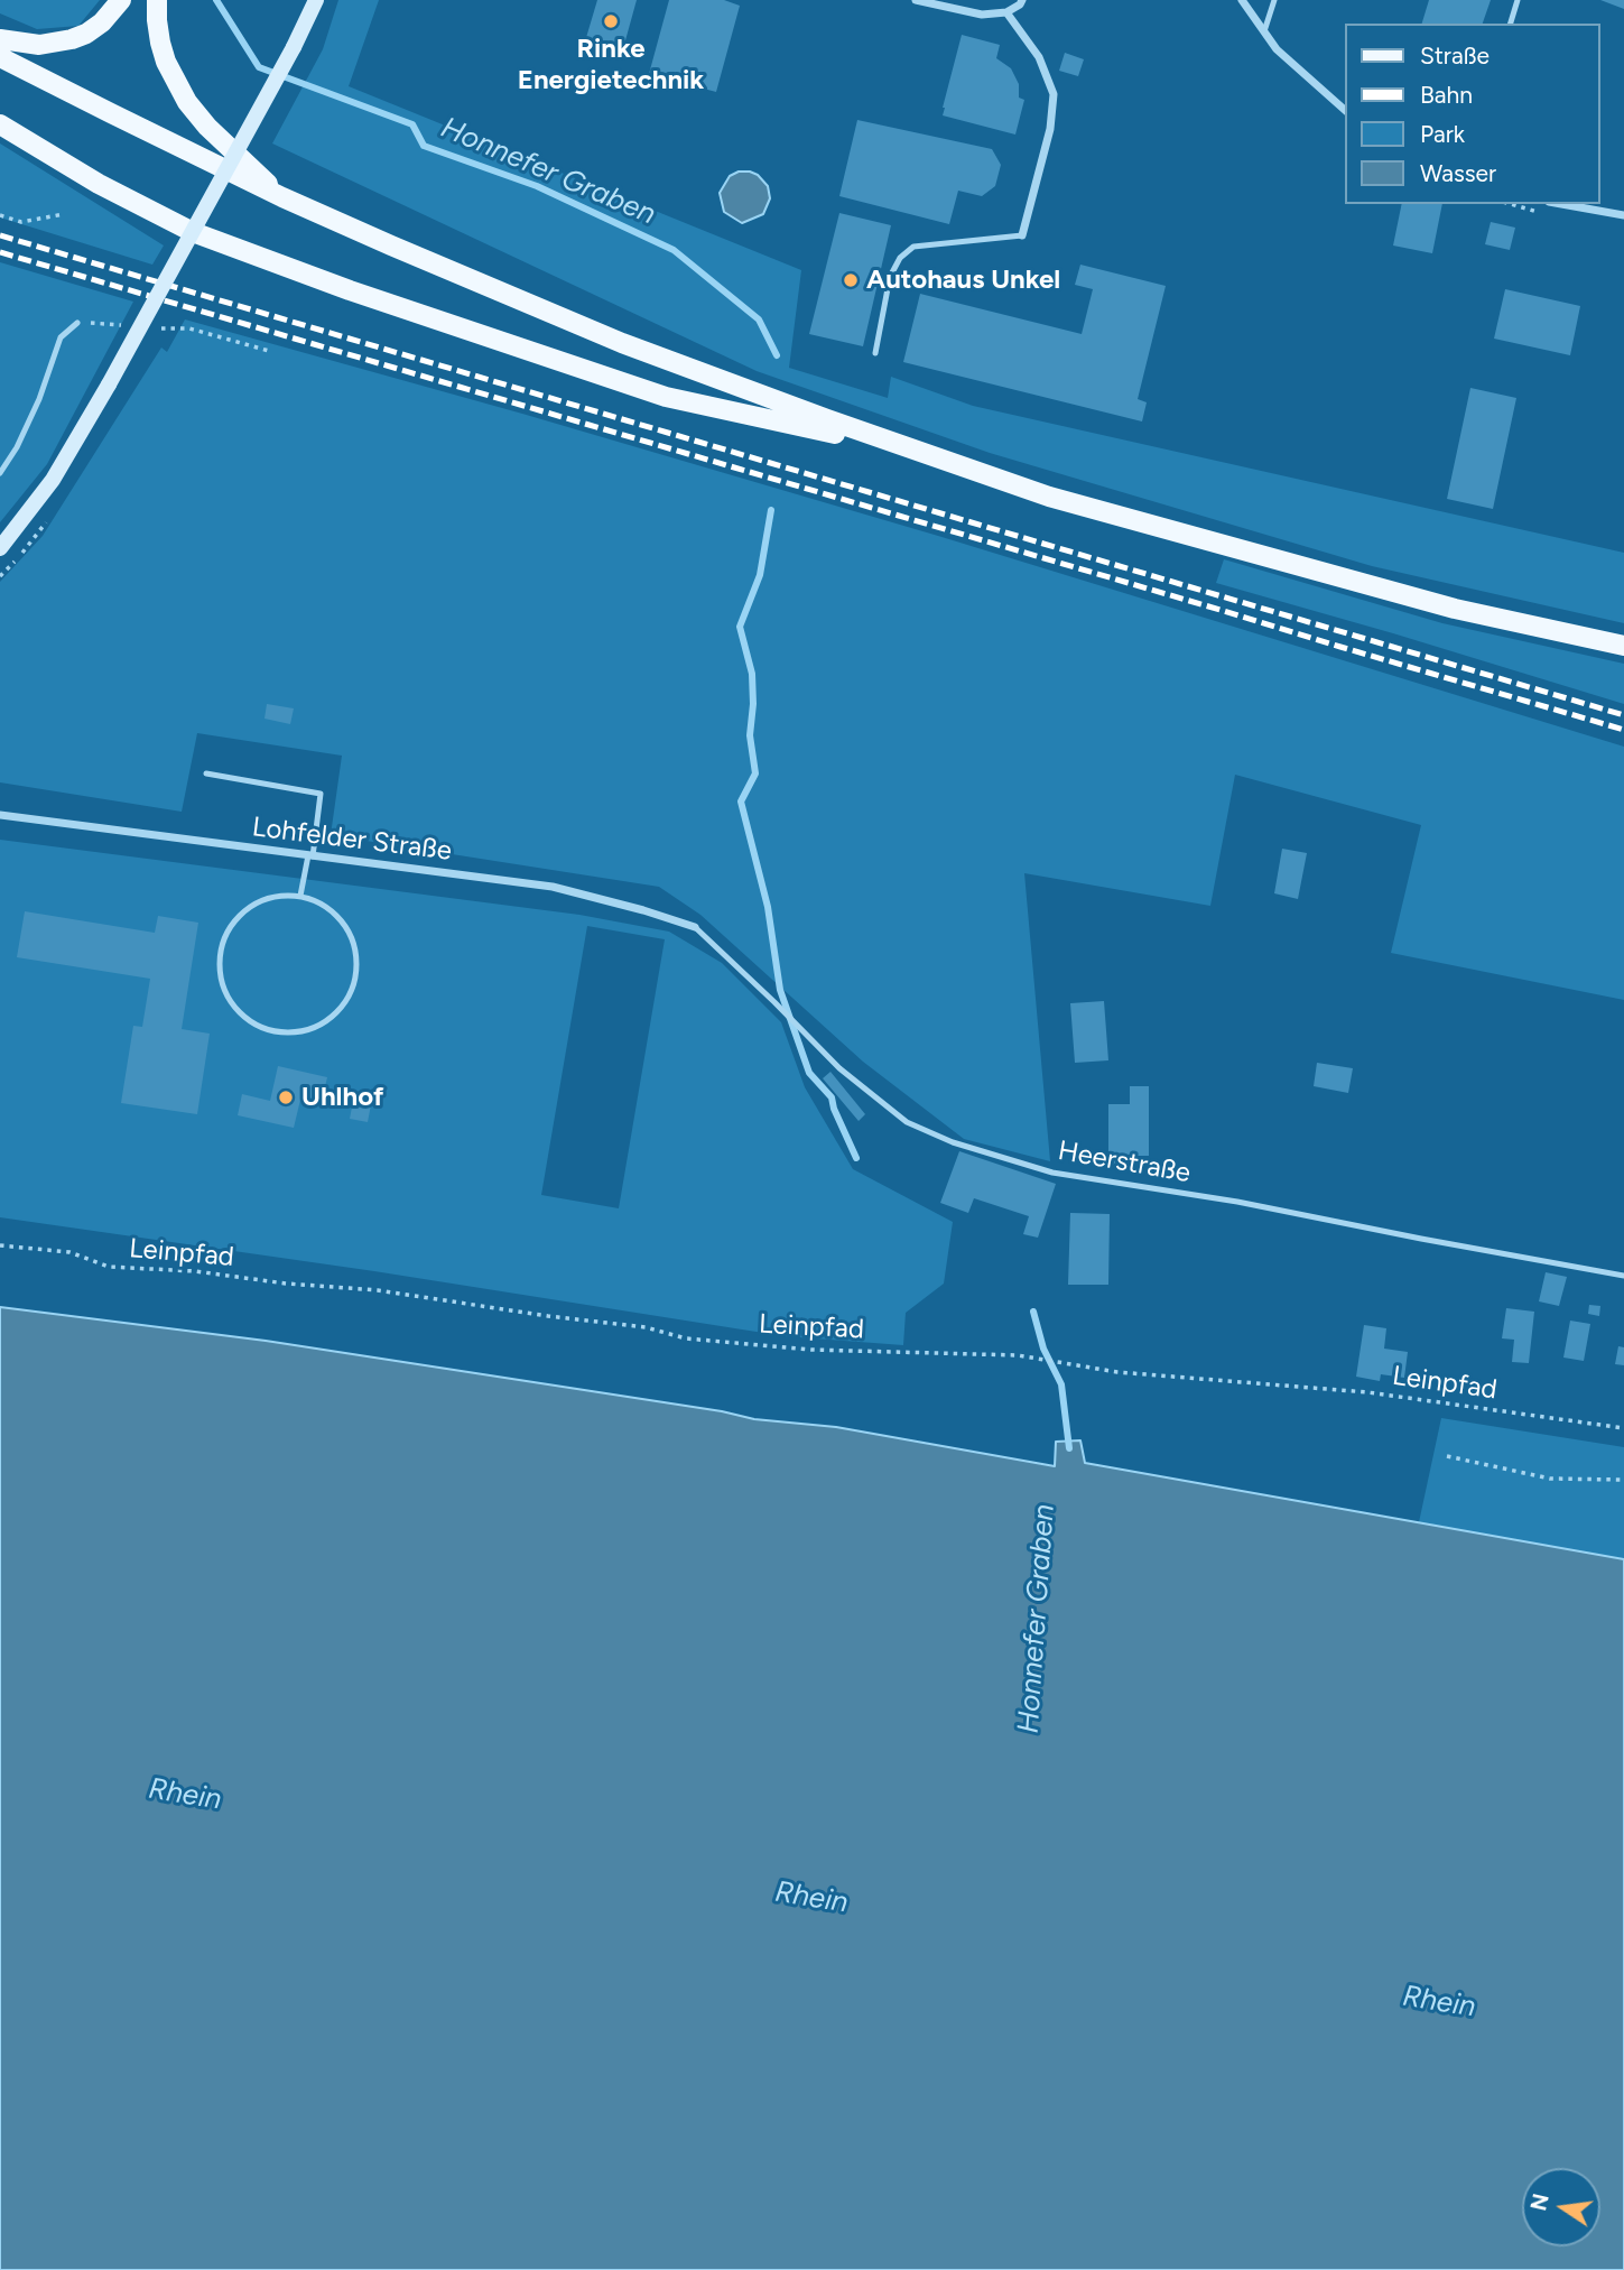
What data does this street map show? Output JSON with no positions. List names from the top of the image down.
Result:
{
  "streets": {
    "street": ["Lohfelder Straße"],
    "lane": ["Heerstraße"],
    "path": ["Leinpfad"]
  },
  "crossings": [
    ["Lohfelder Straße", "Heerstraße"]
  ],
  "water": ["Honnefer Graben", "Rhein"],
  "places": ["Rinke Energietechnik", "Autohaus Unkel", "Uhlhof"],
  "legend": [
    "Straße",
    "Bahn",
    "Park",
    "Wasser"
  ],
  "north": "left"
}
